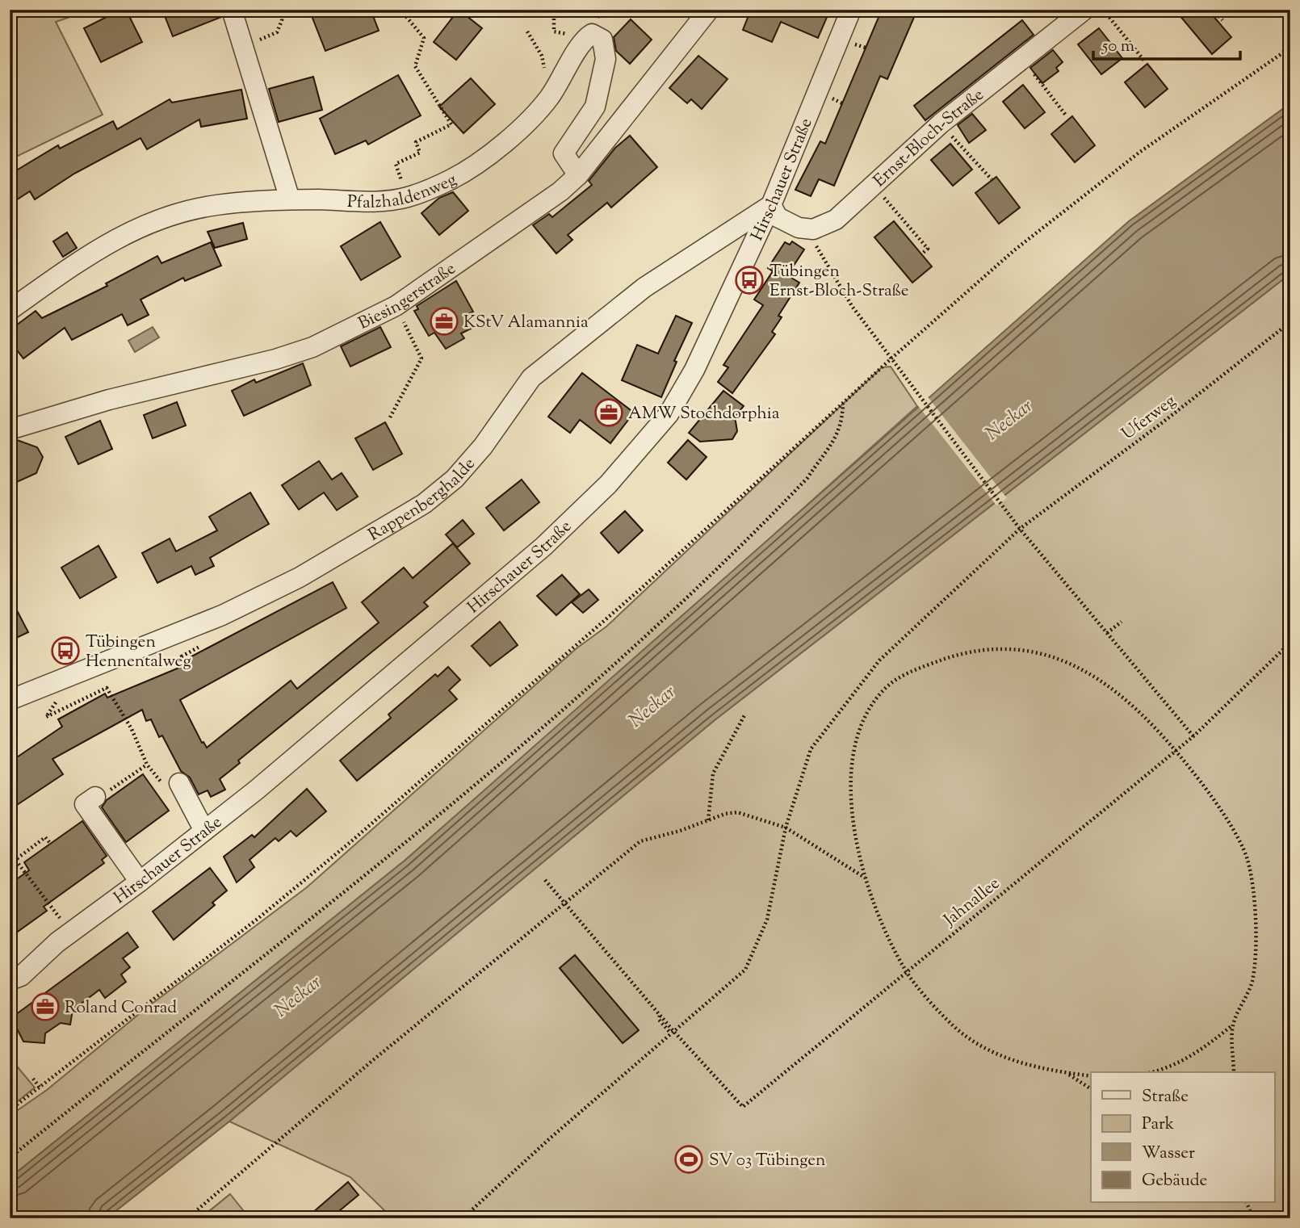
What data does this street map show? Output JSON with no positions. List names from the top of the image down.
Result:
{
  "streets": {
    "street": [
      "Ernst-Bloch-Straße",
      "Hirschauer Straße",
      "Pfalzhaldenweg",
      "Biesingerstraße",
      "Rappenberghalde"
    ],
    "path": ["Uferweg", "Jahnallee"]
  },
  "crossings": [
    ["Hirschauer Straße", "Rappenberghalde"],
    ["Uferweg", "Jahnallee"]
  ],
  "water": ["Neckar"],
  "places": {
    "bus stop": ["Tübingen Ernst-Bloch-Straße", "Tübingen Hennentalweg"],
    "office": ["KStV Alamannia", "AMW Stochdorphia", "Roland Conrad"],
    "sports": ["SV 03 Tübingen"]
  },
  "legend": [
    "Straße",
    "Park",
    "Wasser",
    "Gebäude"
  ],
  "scale_bar": "50 m"
}
